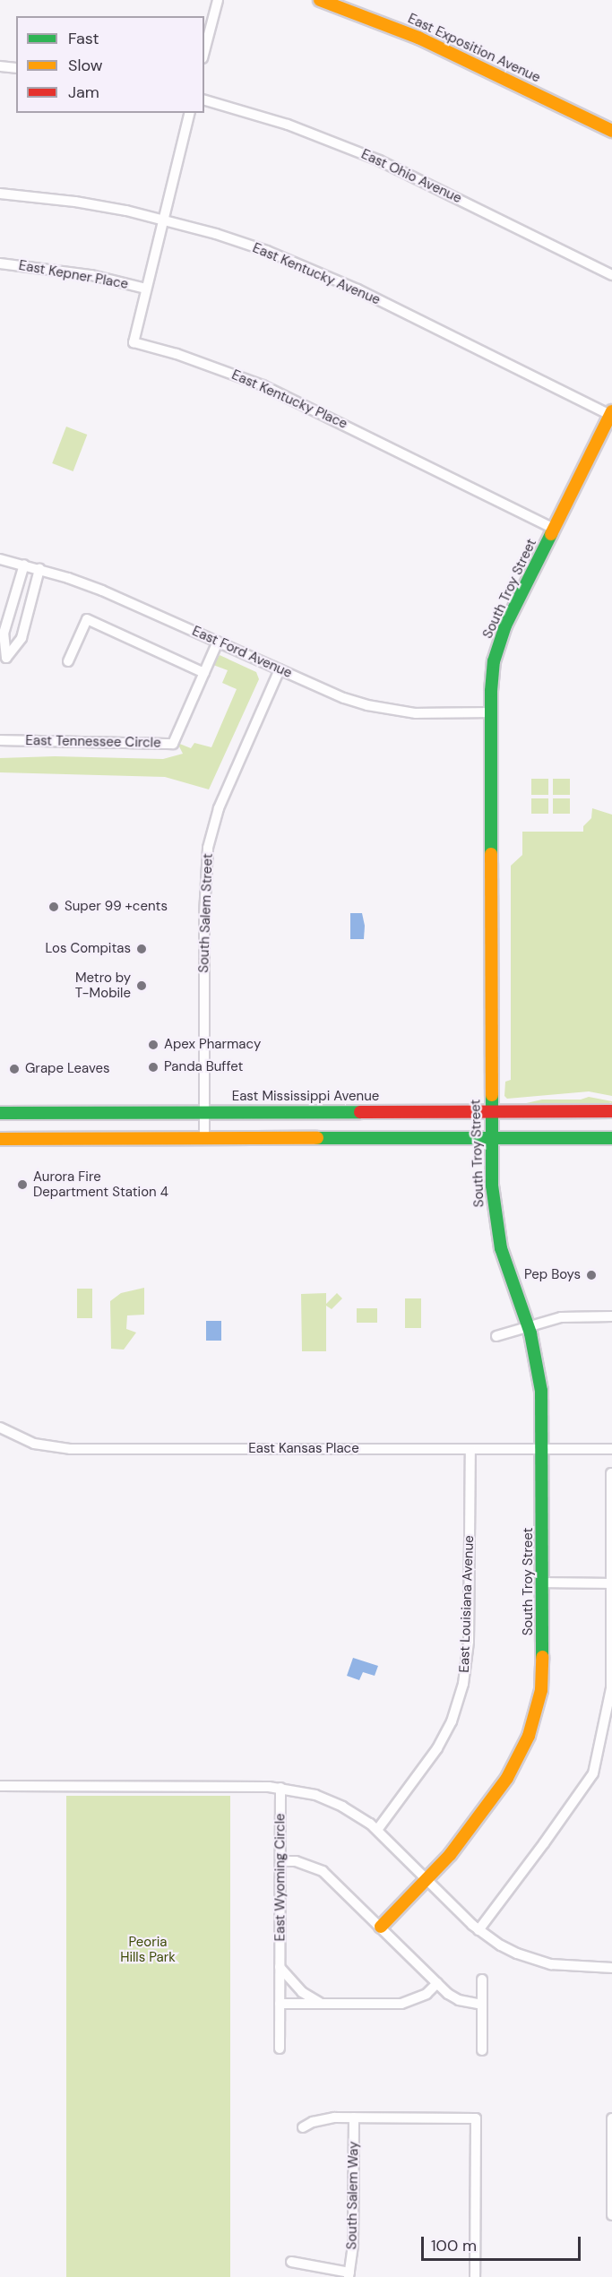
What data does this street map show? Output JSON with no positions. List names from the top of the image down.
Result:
{
  "streets": {
    "street": [
      "East Exposition Avenue",
      "East Ohio Avenue",
      "East Kentucky Avenue",
      "East Kepner Place",
      "East Kentucky Place",
      "South Troy Street",
      "East Ford Avenue",
      "East Tennessee Circle",
      "South Salem Street",
      "East Mississippi Avenue",
      "East Kansas Place",
      "East Louisiana Avenue",
      "East Wyoming Circle",
      "South Salem Way"
    ]
  },
  "crossings": [
    ["East Kentucky Avenue", "East Kentucky Place"],
    ["East Kentucky Avenue", "South Troy Street"],
    ["East Kepner Place", "East Kentucky Place"],
    ["East Kentucky Place", "South Troy Street"],
    ["South Troy Street", "East Ford Avenue"],
    ["South Troy Street", "East Mississippi Avenue"],
    ["South Troy Street", "East Kansas Place"],
    ["East Ford Avenue", "East Tennessee Circle"],
    ["East Ford Avenue", "South Salem Street"],
    ["South Salem Street", "East Mississippi Avenue"],
    ["East Kansas Place", "East Louisiana Avenue"]
  ],
  "parks": ["Peoria Hills Park"],
  "places": [
    "Super 99 +cents",
    "Los Compitas",
    "Metro by T-Mobile",
    "Apex Pharmacy",
    "Panda Buffet",
    "Grape Leaves",
    "Aurora Fire Department Station 4",
    "Pep Boys"
  ],
  "legend": ["Fast", "Slow", "Jam"],
  "scale_bar": "100 m"
}
